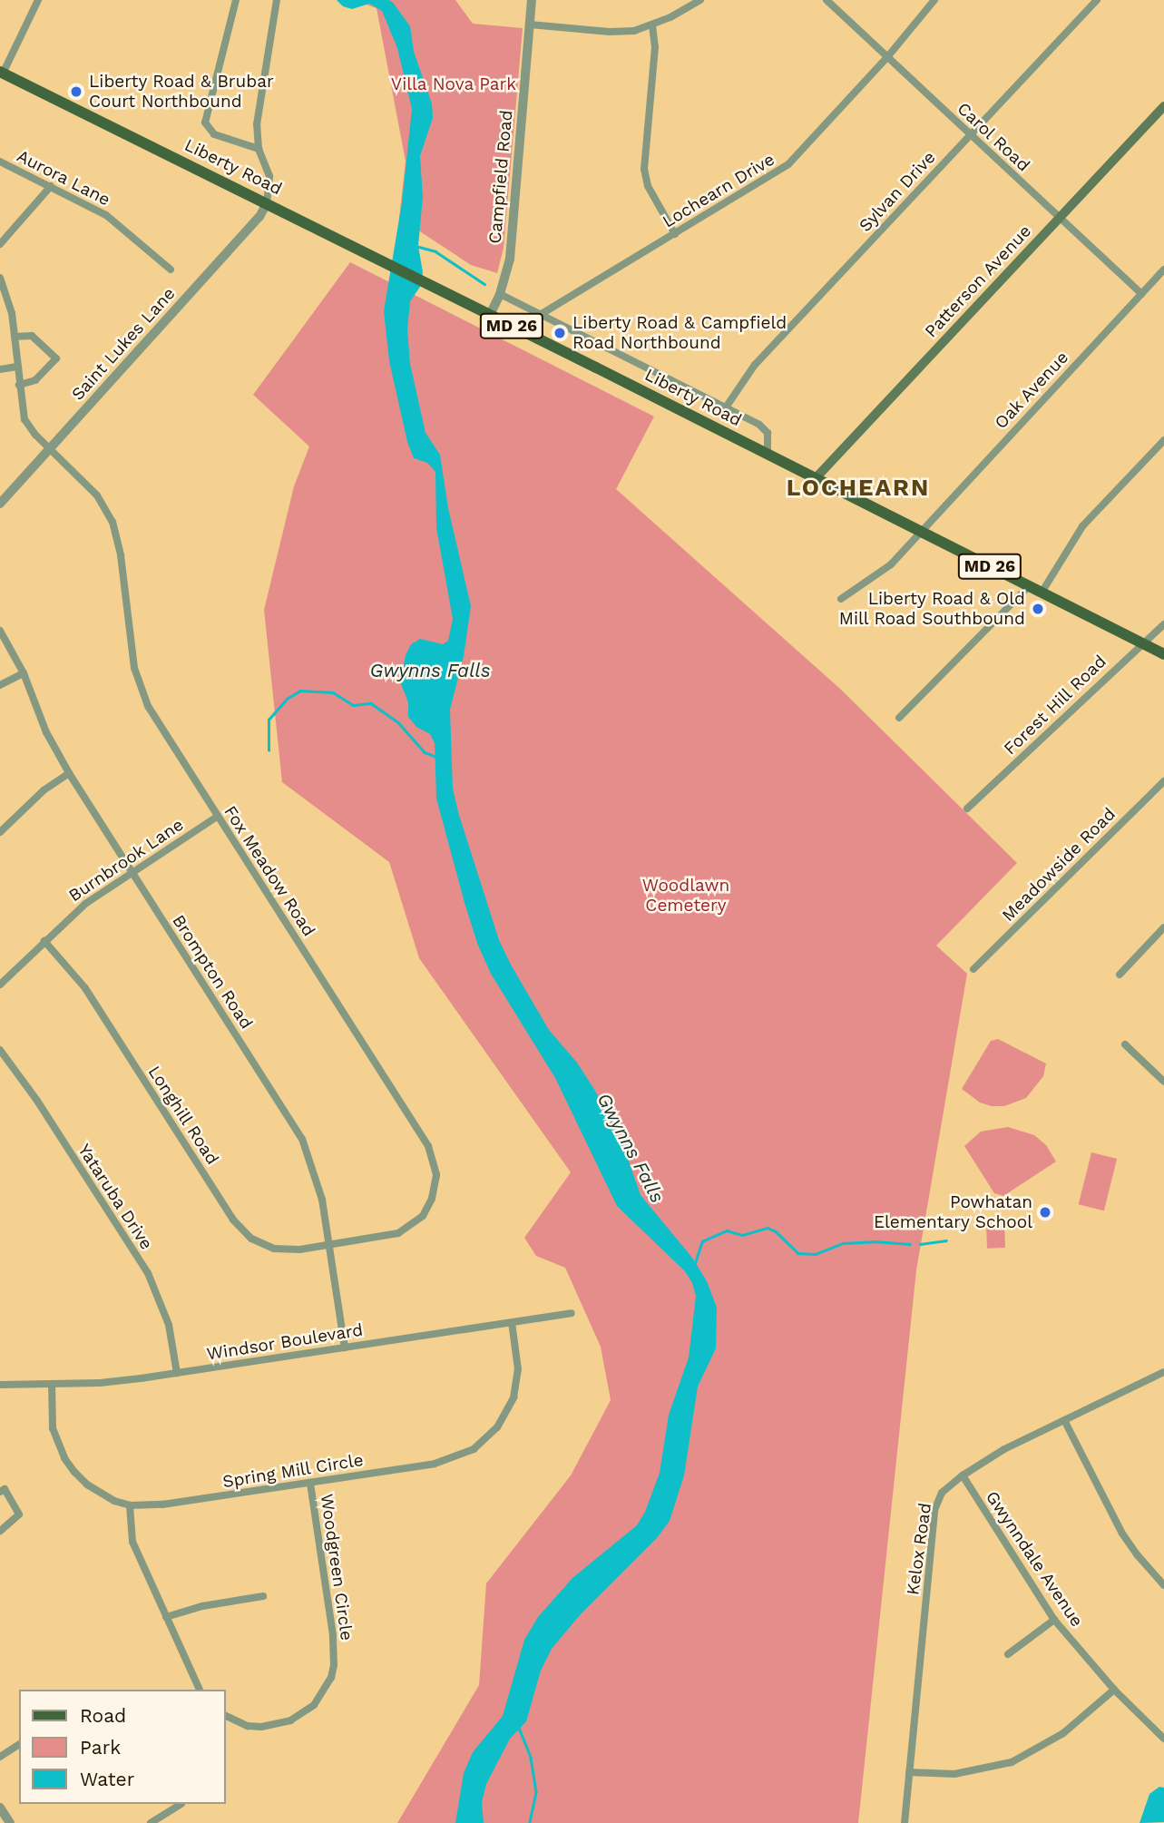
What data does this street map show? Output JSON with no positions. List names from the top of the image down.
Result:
{
  "streets": {
    "main road": ["Liberty Road", "Patterson Avenue", "MD 26"],
    "street": [
      "Carol Road",
      "Campfield Road",
      "Aurora Lane",
      "Lochearn Drive",
      "Sylvan Drive",
      "Saint Lukes Lane",
      "Oak Avenue",
      "Forest Hill Road",
      "Burnbrook Lane",
      "Meadowside Road",
      "Fox Meadow Road",
      "Brompton Road",
      "Longhill Road",
      "Yataruba Drive",
      "Windsor Boulevard",
      "Spring Mill Circle",
      "Kelox Road",
      "Gwynndale Avenue",
      "Woodgreen Circle"
    ]
  },
  "crossings": [
    ["Carol Road", "Lochearn Drive"],
    ["Carol Road", "Sylvan Drive"],
    ["Carol Road", "Patterson Avenue"],
    ["Carol Road", "Oak Avenue"],
    ["Liberty Road", "Campfield Road"],
    ["Liberty Road", "Patterson Avenue"],
    ["Liberty Road", "Saint Lukes Lane"],
    ["Liberty Road", "Oak Avenue"],
    ["Liberty Road", "Forest Hill Road"],
    ["Saint Lukes Lane", "Fox Meadow Road"],
    ["Burnbrook Lane", "Fox Meadow Road"],
    ["Burnbrook Lane", "Brompton Road"],
    ["Burnbrook Lane", "Longhill Road"],
    ["Fox Meadow Road", "Brompton Road"],
    ["Fox Meadow Road", "Longhill Road"],
    ["Brompton Road", "Longhill Road"],
    ["Brompton Road", "Windsor Boulevard"],
    ["Yataruba Drive", "Windsor Boulevard"],
    ["Windsor Boulevard", "Spring Mill Circle"],
    ["Spring Mill Circle", "Woodgreen Circle"],
    ["Kelox Road", "Gwynndale Avenue"]
  ],
  "districts": ["LOCHEARN"],
  "water": ["Gwynns Falls"],
  "parks": ["Villa Nova Park", "Woodlawn Cemetery"],
  "places": [
    "Liberty Road & Brubar Court Northbound",
    "Liberty Road & Campfield Road Northbound",
    "Liberty Road & Old Mill Road Southbound",
    "Powhatan Elementary School"
  ],
  "legend": ["Road", "Park", "Water"]
}
